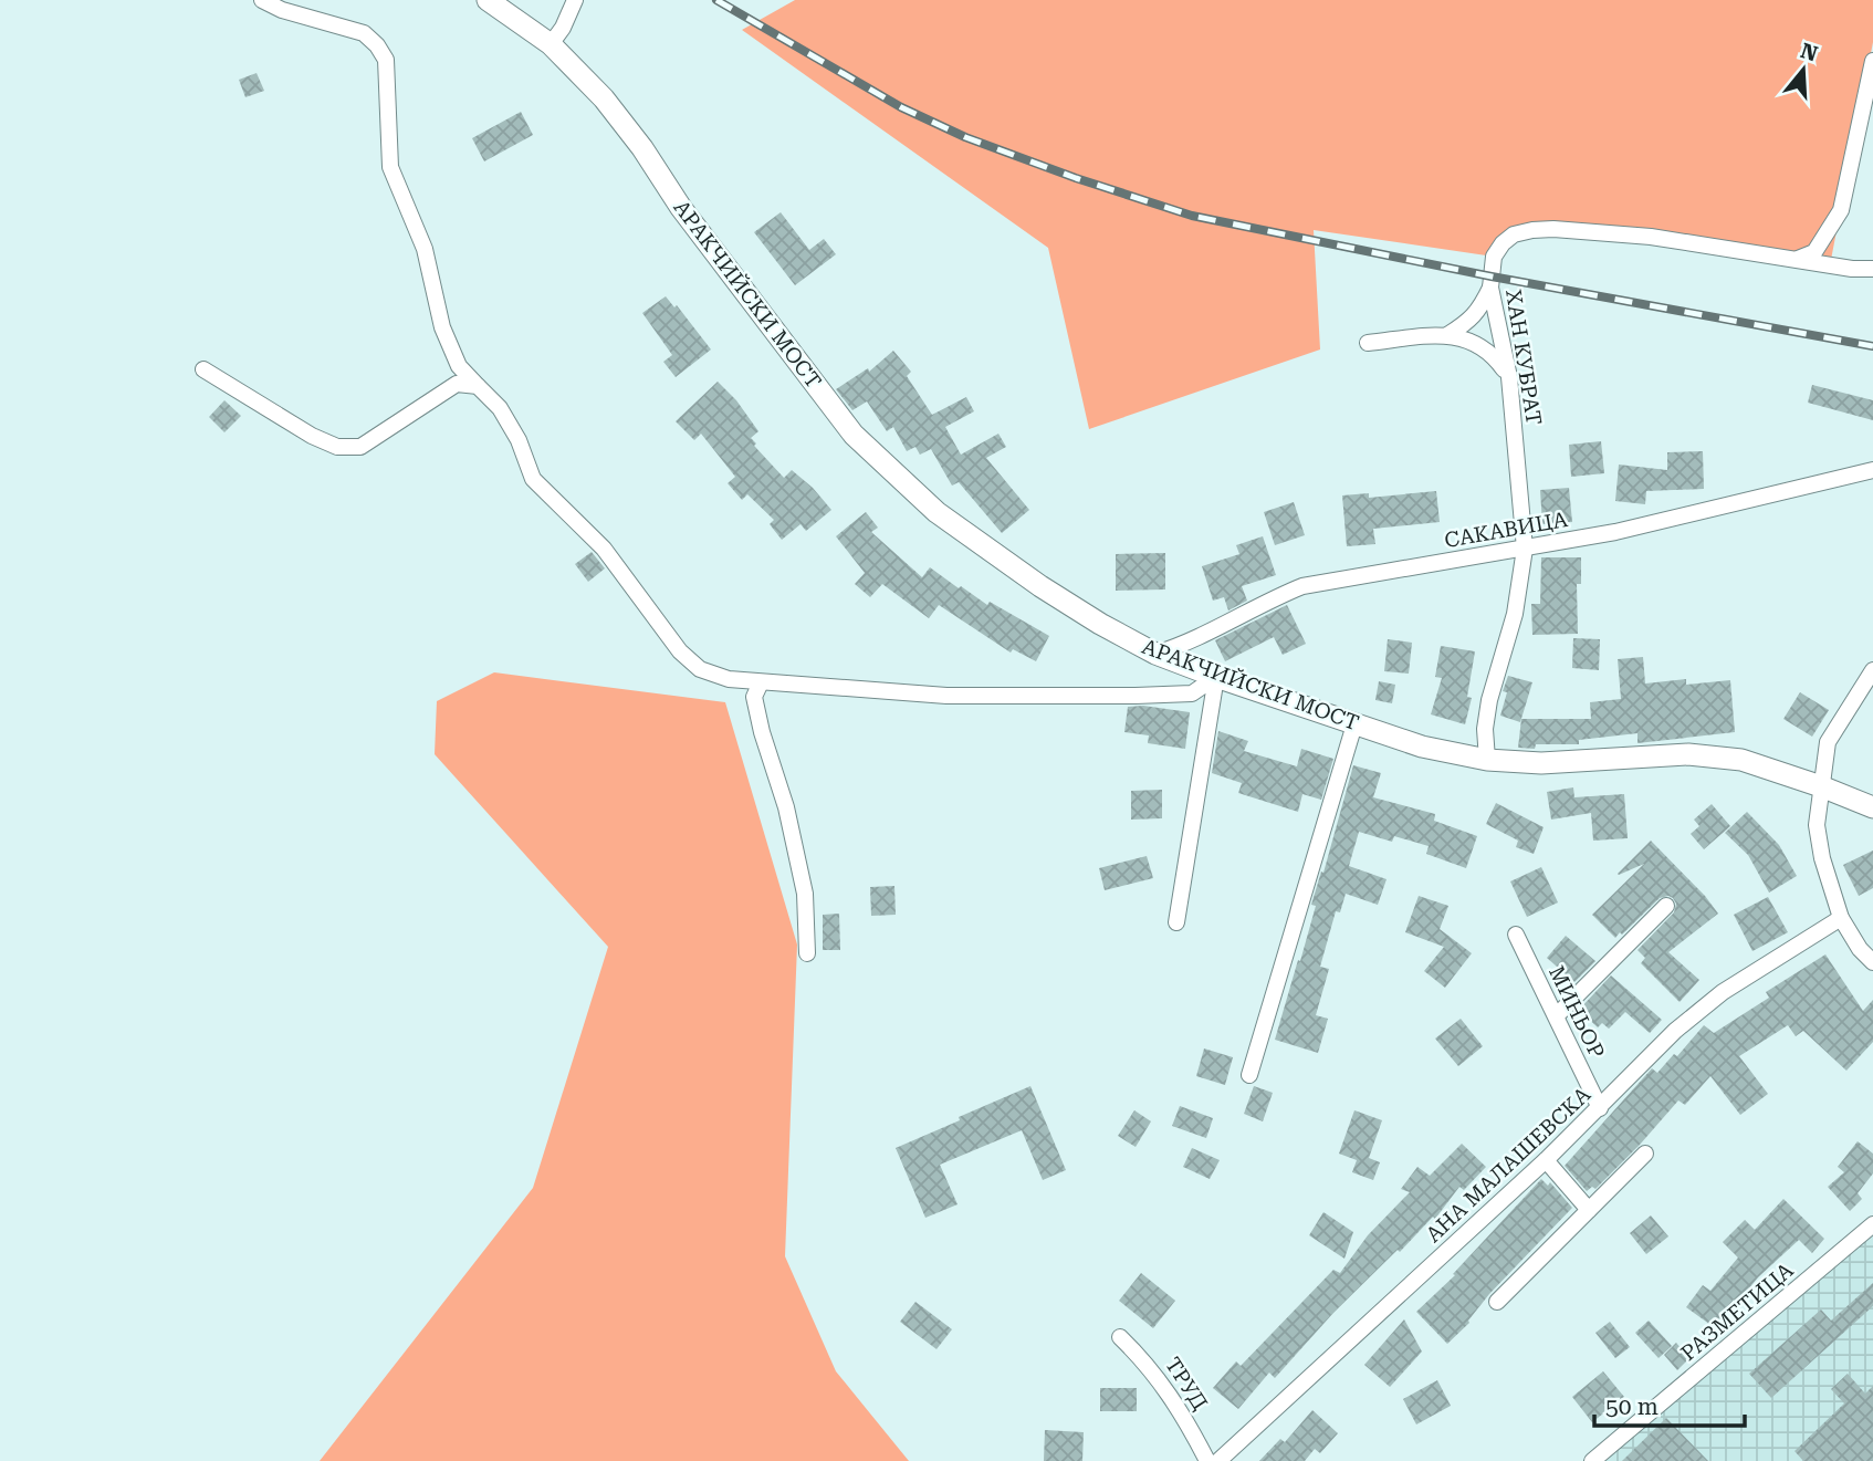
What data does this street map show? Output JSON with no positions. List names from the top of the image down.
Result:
{
  "streets": {
    "main road": ["АРАКЧИЙСКИ МОСТ"],
    "street": [
      "ХАН КУБРАТ",
      "САКАВИЦА",
      "МИНЬОР",
      "АНА МАЛАШЕВСКА",
      "РАЗМЕТИЦА",
      "ТРУД"
    ]
  },
  "crossings": [
    ["АРАКЧИЙСКИ МОСТ", "ХАН КУБРАТ"],
    ["АРАКЧИЙСКИ МОСТ", "САКАВИЦА"],
    ["ХАН КУБРАТ", "САКАВИЦА"],
    ["МИНЬОР", "АНА МАЛАШЕВСКА"]
  ],
  "scale_bar": "50 m",
  "north": "top"
}
